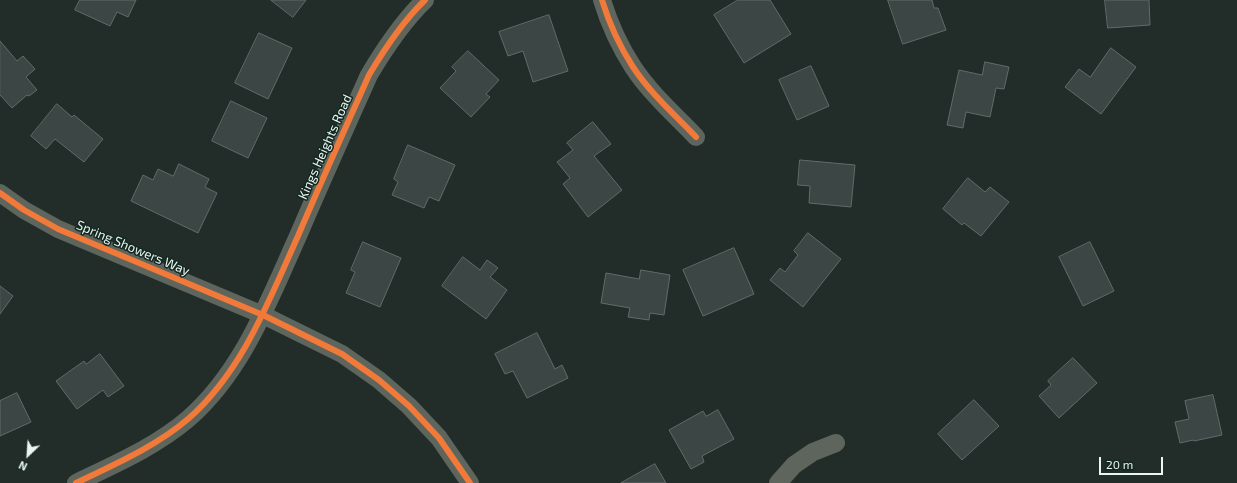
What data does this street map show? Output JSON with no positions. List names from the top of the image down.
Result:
{
  "streets": {
    "street": ["Kings Heights Road", "Spring Showers Way"]
  },
  "crossings": [
    ["Kings Heights Road", "Spring Showers Way"]
  ],
  "scale_bar": "20 m",
  "north": "bottom left"
}
